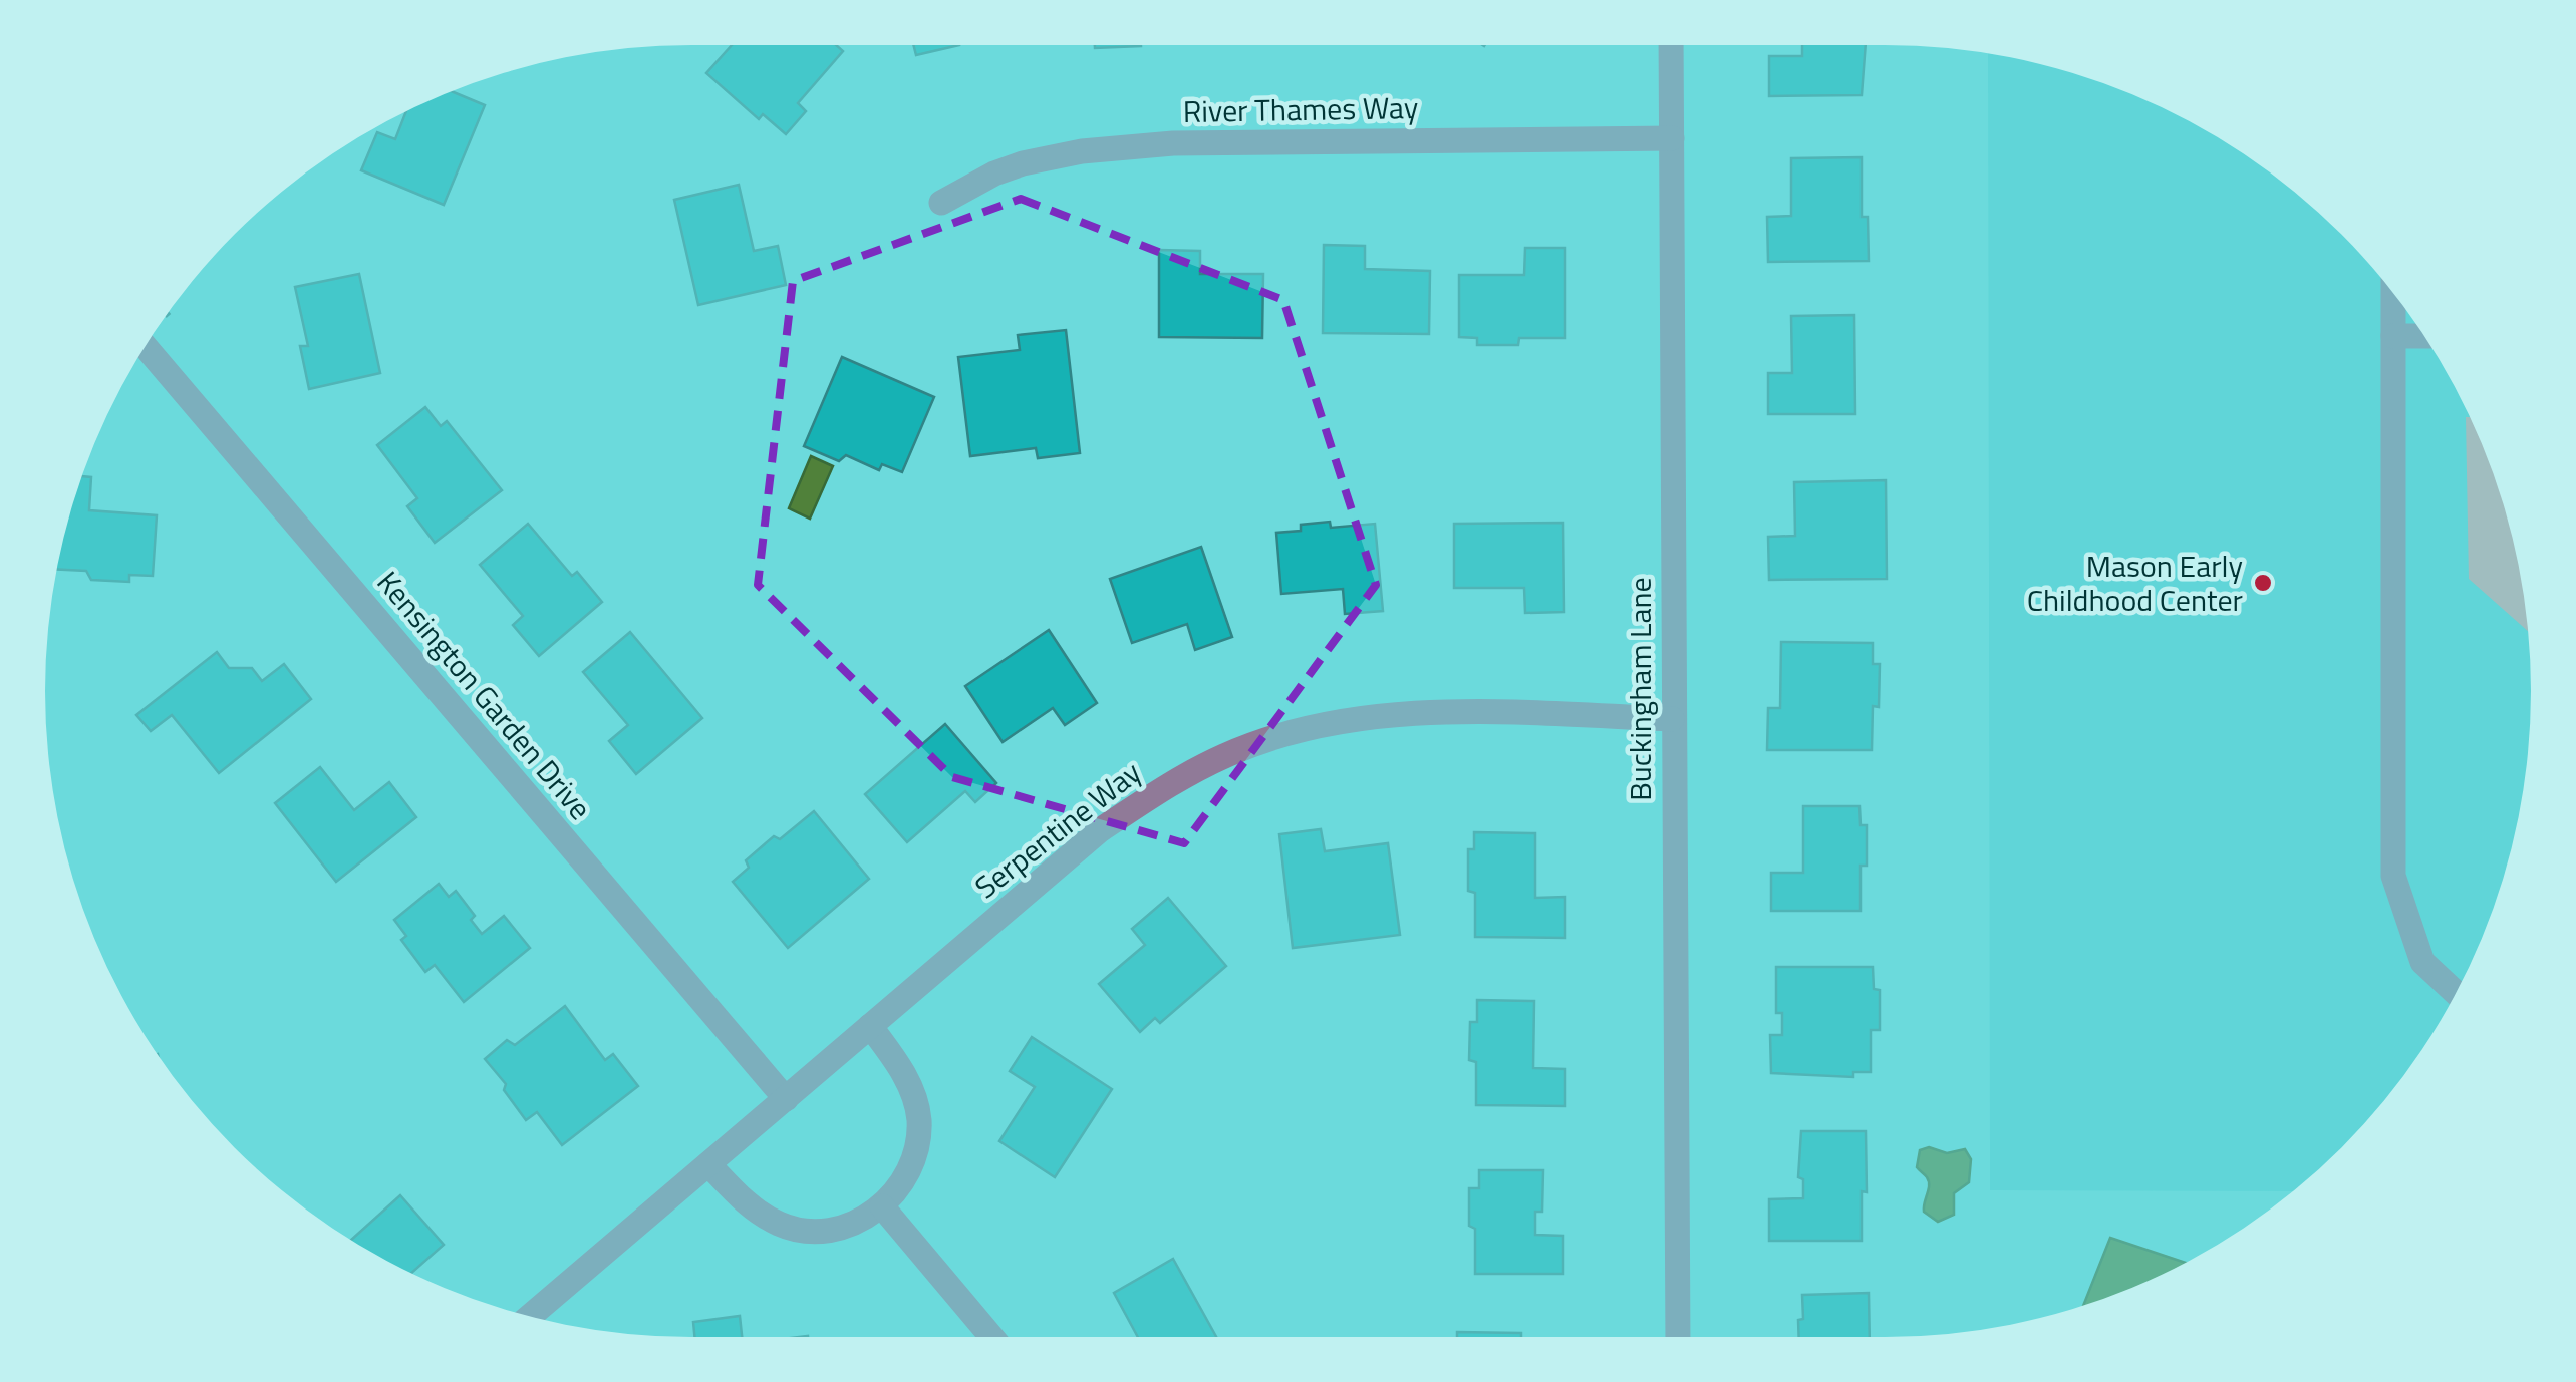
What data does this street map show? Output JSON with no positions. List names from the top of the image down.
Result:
{
  "streets": {
    "street": [
      "River Thames Way",
      "Buckingham Lane",
      "Kensington Garden Drive",
      "Serpentine Way"
    ]
  },
  "crossings": [
    ["River Thames Way", "Buckingham Lane"],
    ["Buckingham Lane", "Serpentine Way"],
    ["Kensington Garden Drive", "Serpentine Way"]
  ],
  "places": ["Mason Early Childhood Center"]
}
